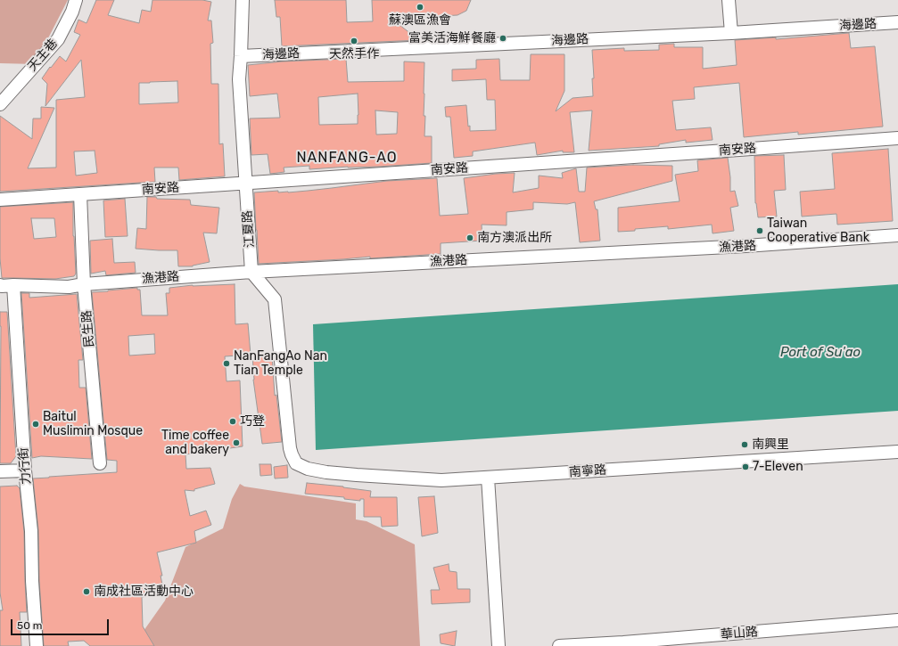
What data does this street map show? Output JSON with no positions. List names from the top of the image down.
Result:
{
  "streets": {
    "street": [
      "海邊路",
      "天主巷",
      "南安路",
      "江夏路",
      "漁港路",
      "民生路",
      "力行街",
      "南寧路",
      "華山路"
    ]
  },
  "crossings": [
    ["海邊路", "江夏路"],
    ["南安路", "江夏路"],
    ["南安路", "民生路"],
    ["江夏路", "漁港路"],
    ["江夏路", "南寧路"],
    ["漁港路", "民生路"],
    ["漁港路", "力行街"],
    ["漁港路", "南寧路"]
  ],
  "districts": ["NANFANG-AO"],
  "water": ["Port of Su'ao"],
  "places": [
    "蘇澳區漁會",
    "富美活海鮮餐廳",
    "天然手作",
    "Taiwan Cooperative Bank",
    "南方澳派出所",
    "NanFangAo Nan Tian Temple",
    "巧登",
    "Baitul Muslimin Mosque",
    "Time coffee and bakery",
    "南興里",
    "7-Eleven",
    "南成社區活動中心"
  ],
  "scale_bar": "50 m"
}
